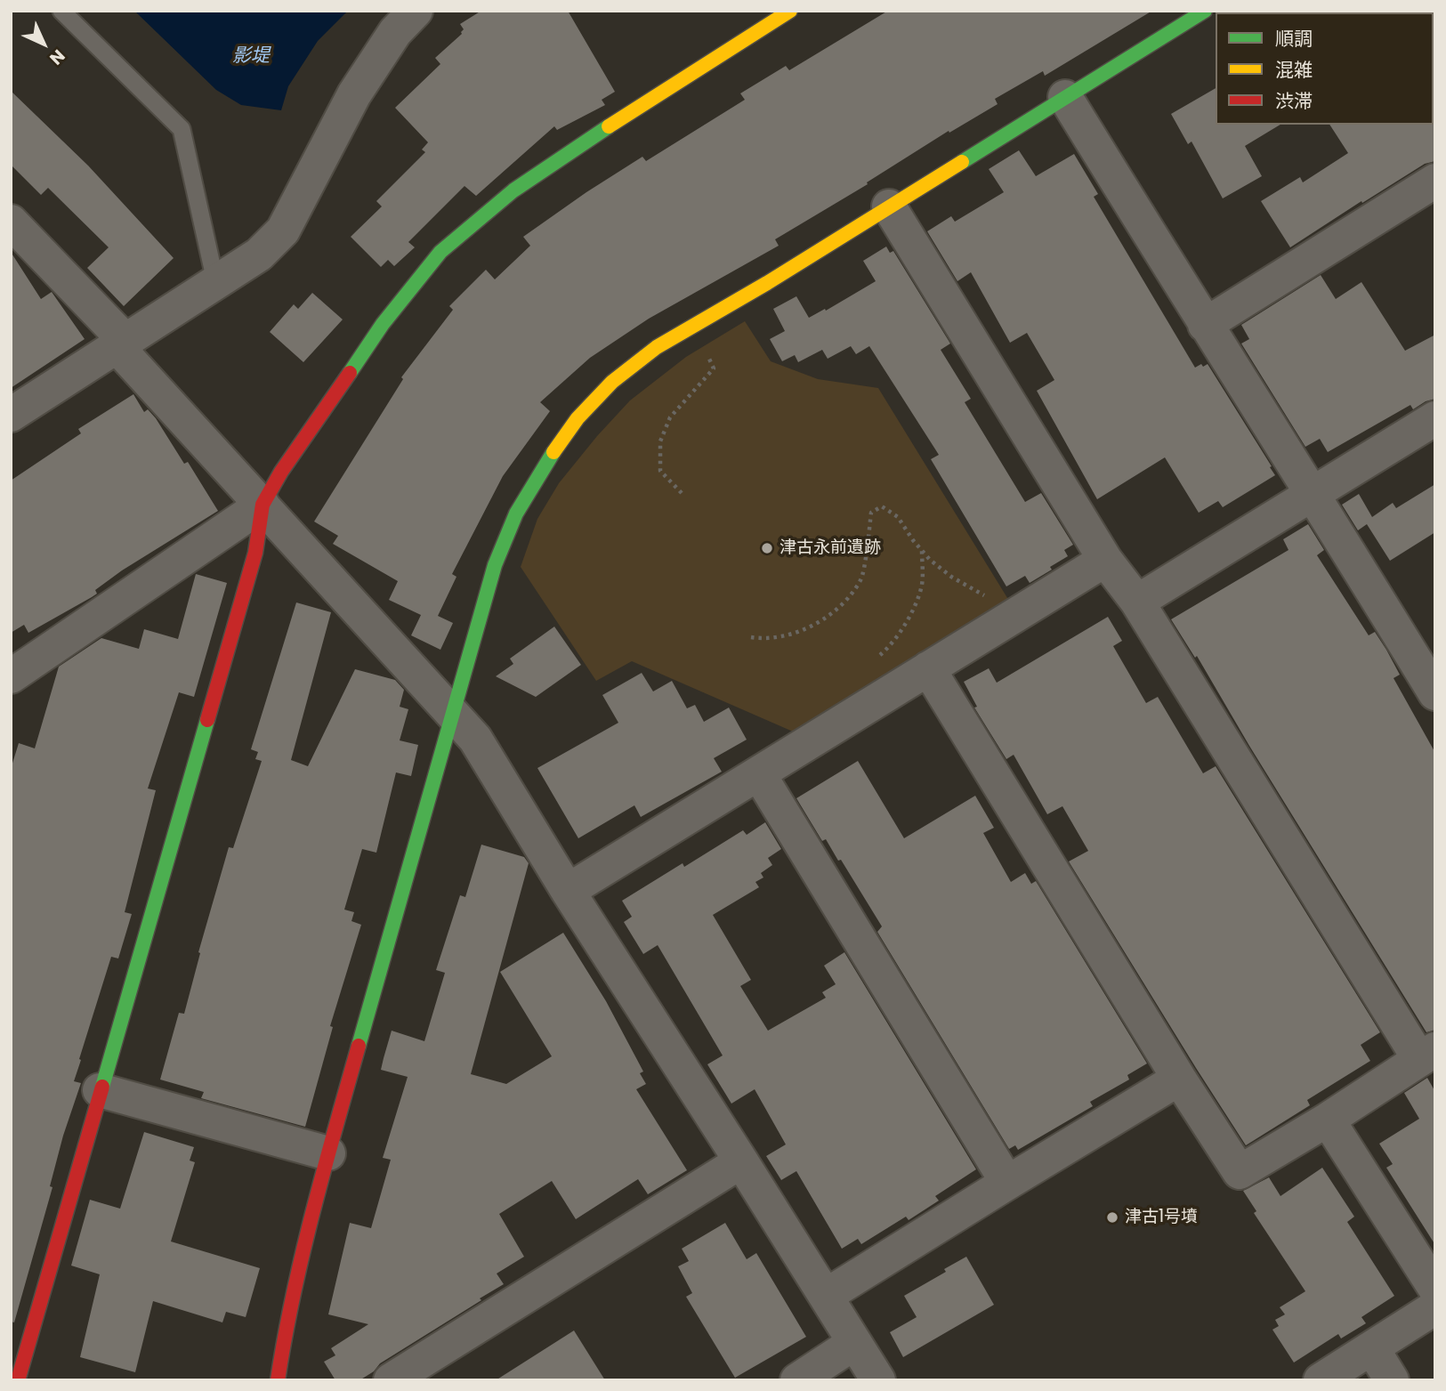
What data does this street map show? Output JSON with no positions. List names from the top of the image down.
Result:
{
  "water": ["影堤"],
  "places": ["津古永前遺跡", "津古1号墳"],
  "legend": ["順調", "混雑", "渋滞"],
  "north": "bottom right"
}
